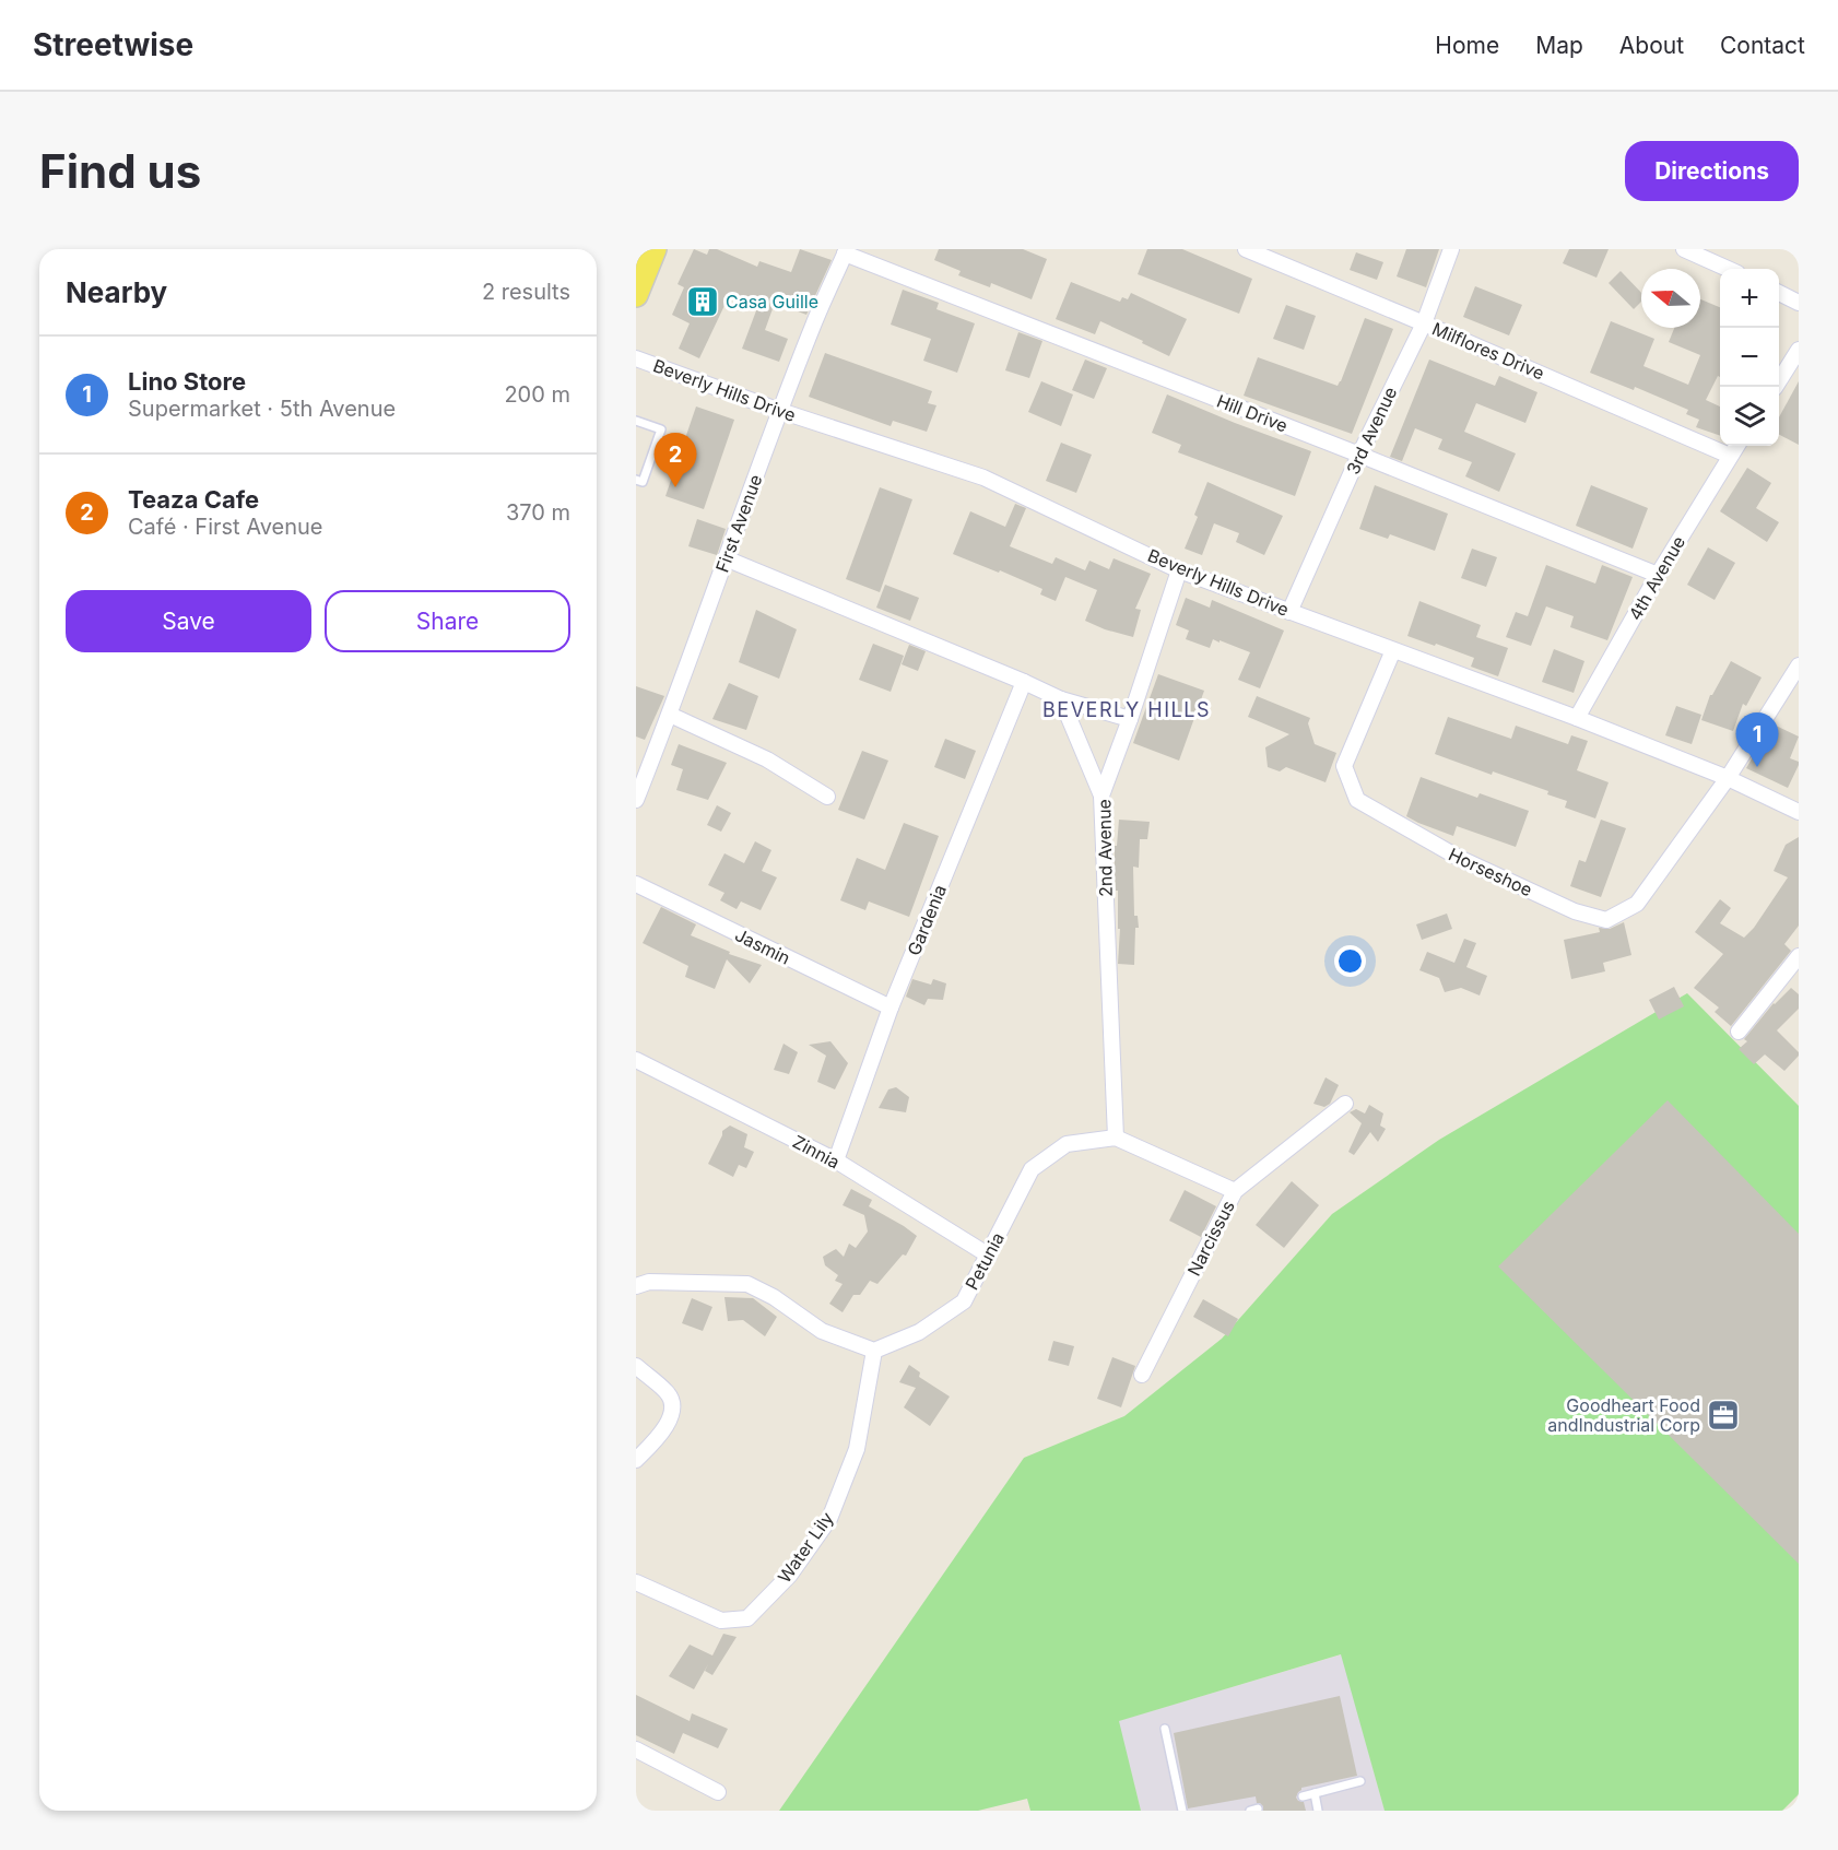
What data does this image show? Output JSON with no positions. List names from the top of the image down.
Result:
{
  "streets": {
    "street": [
      "Milflores Drive",
      "Beverly Hills Drive",
      "Hill Drive",
      "3rd Avenue",
      "First Avenue",
      "4th Avenue",
      "2nd Avenue",
      "Horseshoe",
      "Gardenia",
      "Jasmin",
      "Zinnia",
      "Narcissus",
      "Petunia",
      "Water Lily"
    ]
  },
  "crossings": [
    ["Milflores Drive", "3rd Avenue"],
    ["Milflores Drive", "4th Avenue"],
    ["Beverly Hills Drive", "3rd Avenue"],
    ["Beverly Hills Drive", "First Avenue"],
    ["Beverly Hills Drive", "4th Avenue"],
    ["Beverly Hills Drive", "2nd Avenue"],
    ["Beverly Hills Drive", "Horseshoe"],
    ["Hill Drive", "3rd Avenue"],
    ["Hill Drive", "First Avenue"],
    ["Hill Drive", "4th Avenue"],
    ["2nd Avenue", "Petunia"],
    ["Gardenia", "Jasmin"],
    ["Gardenia", "Zinnia"],
    ["Zinnia", "Petunia"],
    ["Petunia", "Water Lily"]
  ],
  "districts": ["BEVERLY HILLS"],
  "places": {
    "building": ["Casa Guille"],
    "office": ["Goodheart Food andIndustrial Corp"]
  },
  "north": "left",
  "page": {
    "header": "Streetwise",
    "nav": [
      "Home",
      "Map",
      "About",
      "Contact"
    ],
    "buttons": [
      "Directions",
      ["Save", "Share"]
    ],
    "title": "Find us",
    "heading": ["Nearby", "2 results"],
    "map_buttons": ["+", "−"],
    "list": [
      {
        "mark": "1",
        "name": "Lino Store",
        "note": "Supermarket · 5th Avenue",
        "value": "200 m"
      },
      {
        "mark": "2",
        "name": "Teaza Cafe",
        "note": "Café · First Avenue",
        "value": "370 m"
      }
    ],
    "pins": ["2", "1"]
  }
}
